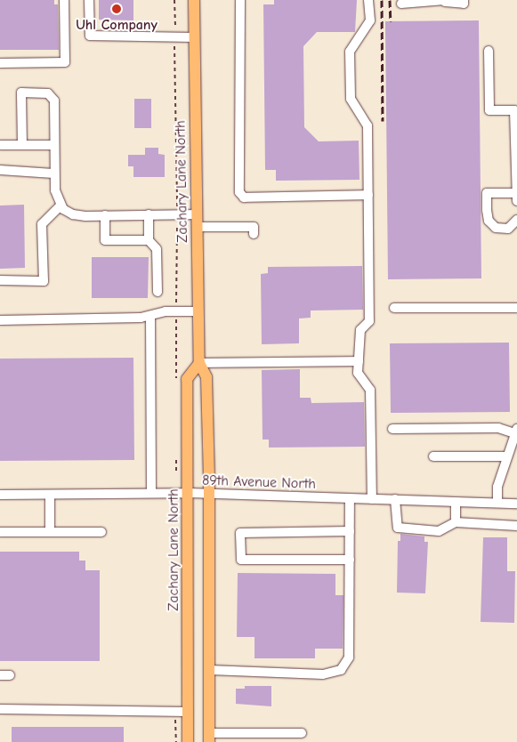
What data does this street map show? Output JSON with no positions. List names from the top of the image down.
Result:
{
  "streets": {
    "main road": ["Zachary Lane North"],
    "street": ["89th Avenue North"]
  },
  "crossings": [
    ["Zachary Lane North", "89th Avenue North"]
  ],
  "places": ["Uhl Company"]
}
